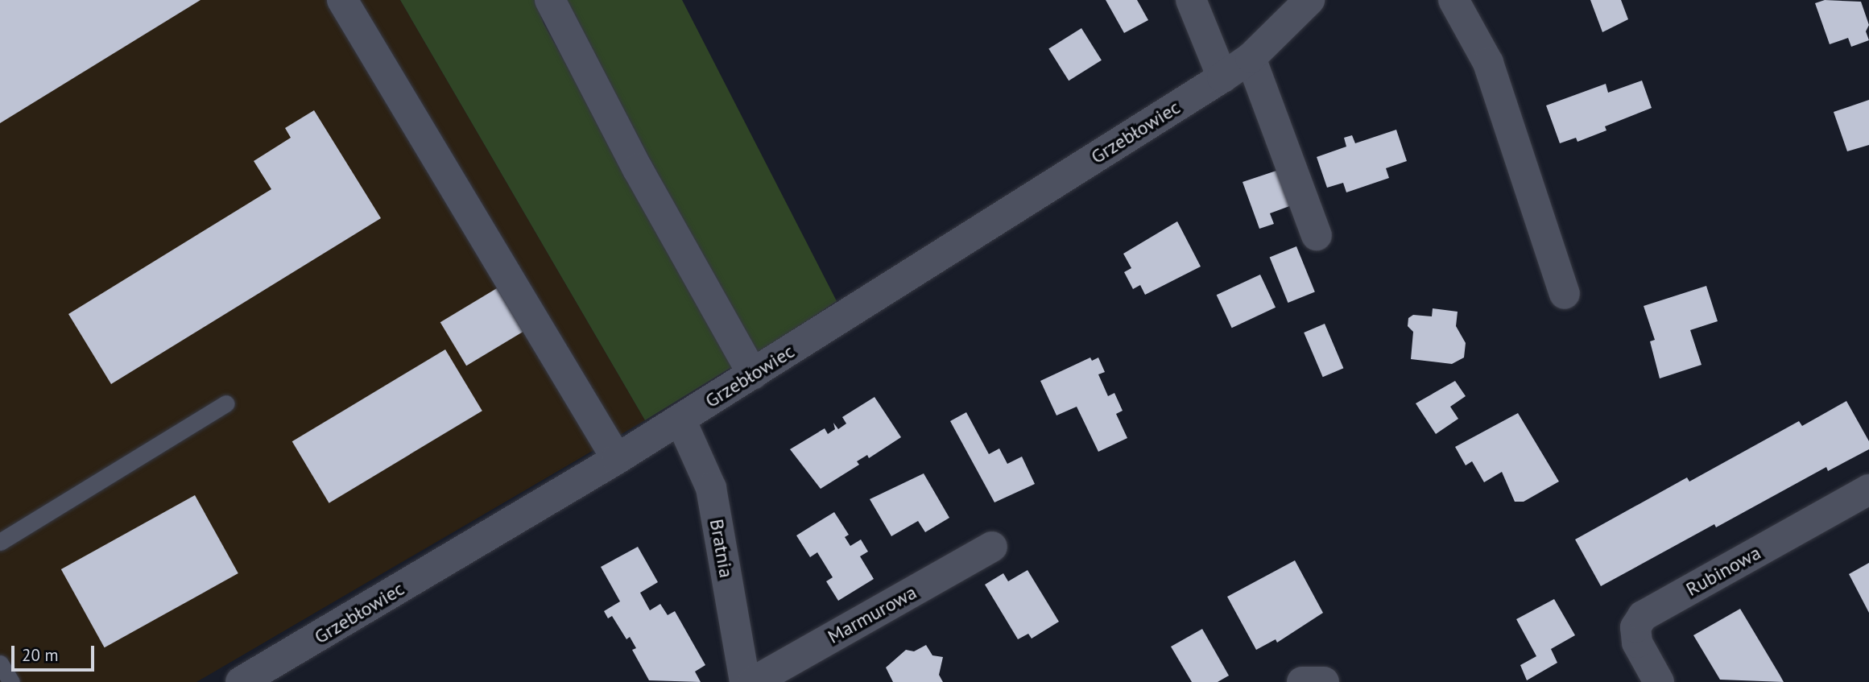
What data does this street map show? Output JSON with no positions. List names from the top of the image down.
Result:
{
  "streets": {
    "street": [
      "Grzebłowiec",
      "Bratnia",
      "Rubinowa",
      "Marmurowa"
    ]
  },
  "crossings": [
    ["Grzebłowiec", "Bratnia"]
  ],
  "scale_bar": "20 m"
}
